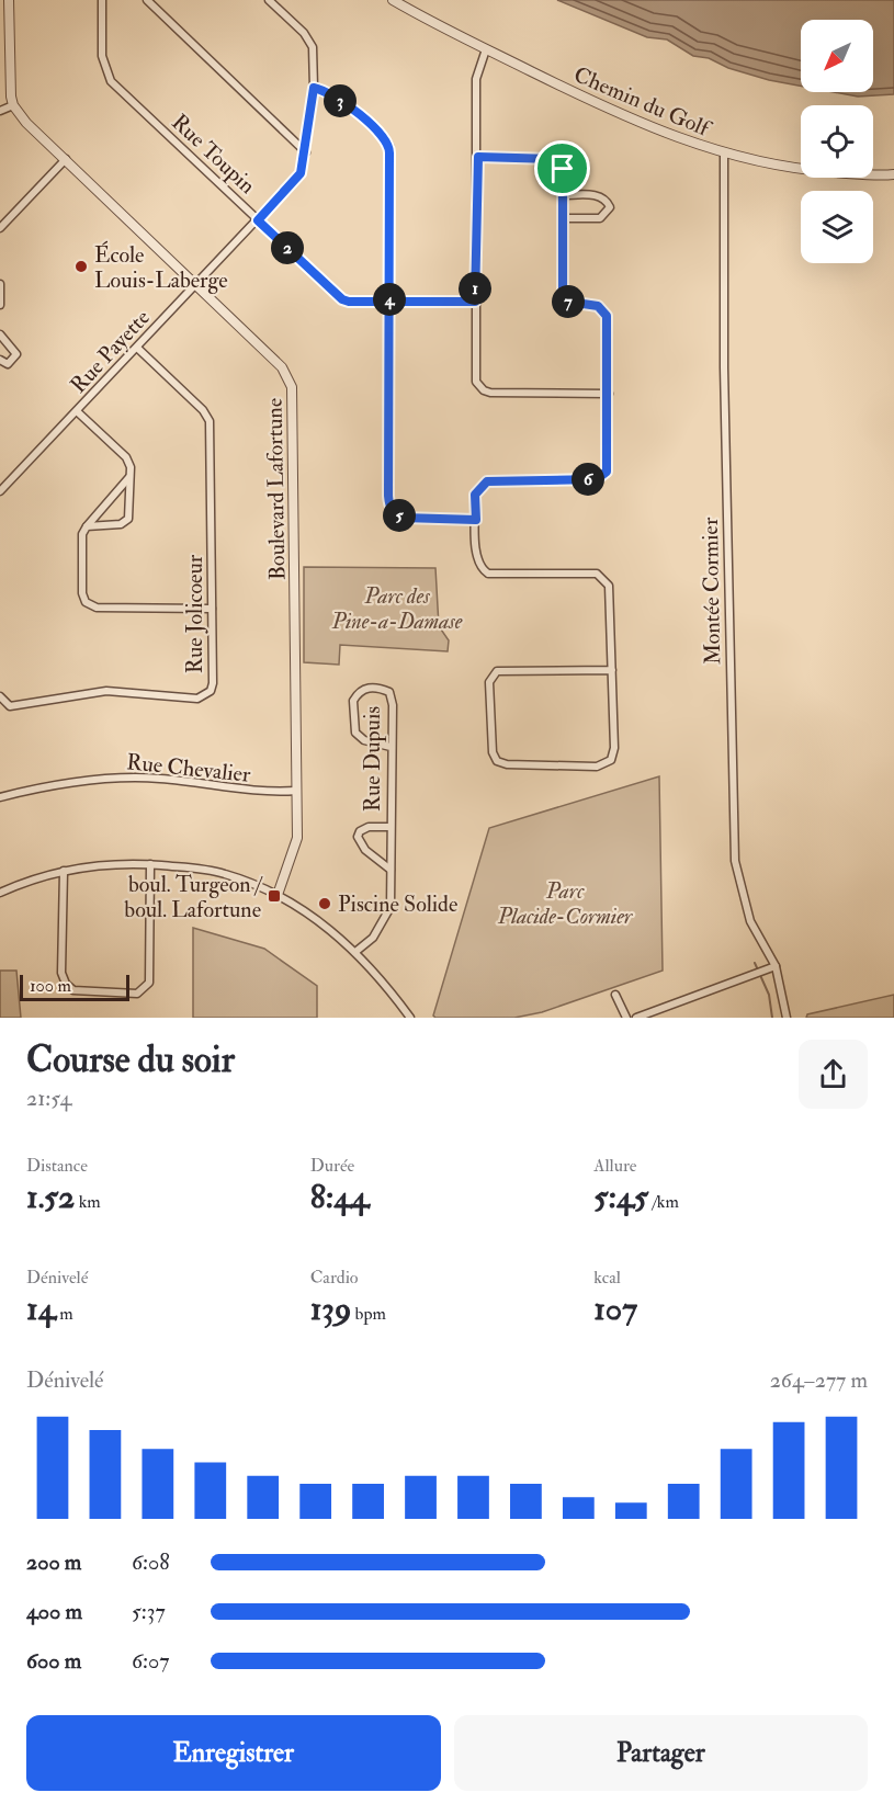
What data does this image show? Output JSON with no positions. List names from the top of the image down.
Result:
{
  "streets": {
    "street": [
      "Chemin du Golf",
      "Rue Toupin",
      "Rue Payette",
      "Boulevard Lafortune",
      "Montée Cormier",
      "Rue Jolicoeur",
      "Rue Dupuis",
      "Rue Chevalier"
    ]
  },
  "crossings": [
    ["Chemin du Golf", "Montée Cormier"],
    ["Rue Toupin", "Rue Payette"],
    ["Rue Payette", "Boulevard Lafortune"],
    ["Rue Payette", "Rue Jolicoeur"],
    ["Boulevard Lafortune", "Rue Chevalier"]
  ],
  "parks": ["Parc des Pine-a-Damase", "Parc Placide-Cormier"],
  "places": {
    "other": ["École Louis-Laberge", "Piscine Solide"],
    "transit": ["boul. Turgeon / boul. Lafortune"]
  },
  "scale_bar": "100 m",
  "north": "bottom left",
  "page": {
    "pins": [
      "3",
      "2",
      "1",
      "4",
      "7",
      "6",
      "5"
    ],
    "scale": "100 m",
    "heading": ["Course du soir", "21:54"],
    "stats": [
      ["Distance", "1.52 km"],
      ["Durée", "8:44"],
      ["Allure", "5:45 /km"],
      ["Dénivelé", "14 m"],
      ["Cardio", "139 bpm"],
      ["kcal", "107"]
    ],
    "chart": ["Dénivelé", "264–277 m"],
    "list": [
      {
        "name": "200 m",
        "note": "6:08"
      },
      {
        "name": "400 m",
        "note": "5:37"
      },
      {
        "name": "600 m",
        "note": "6:07"
      }
    ],
    "buttons": ["Enregistrer", "Partager"]
  }
}
